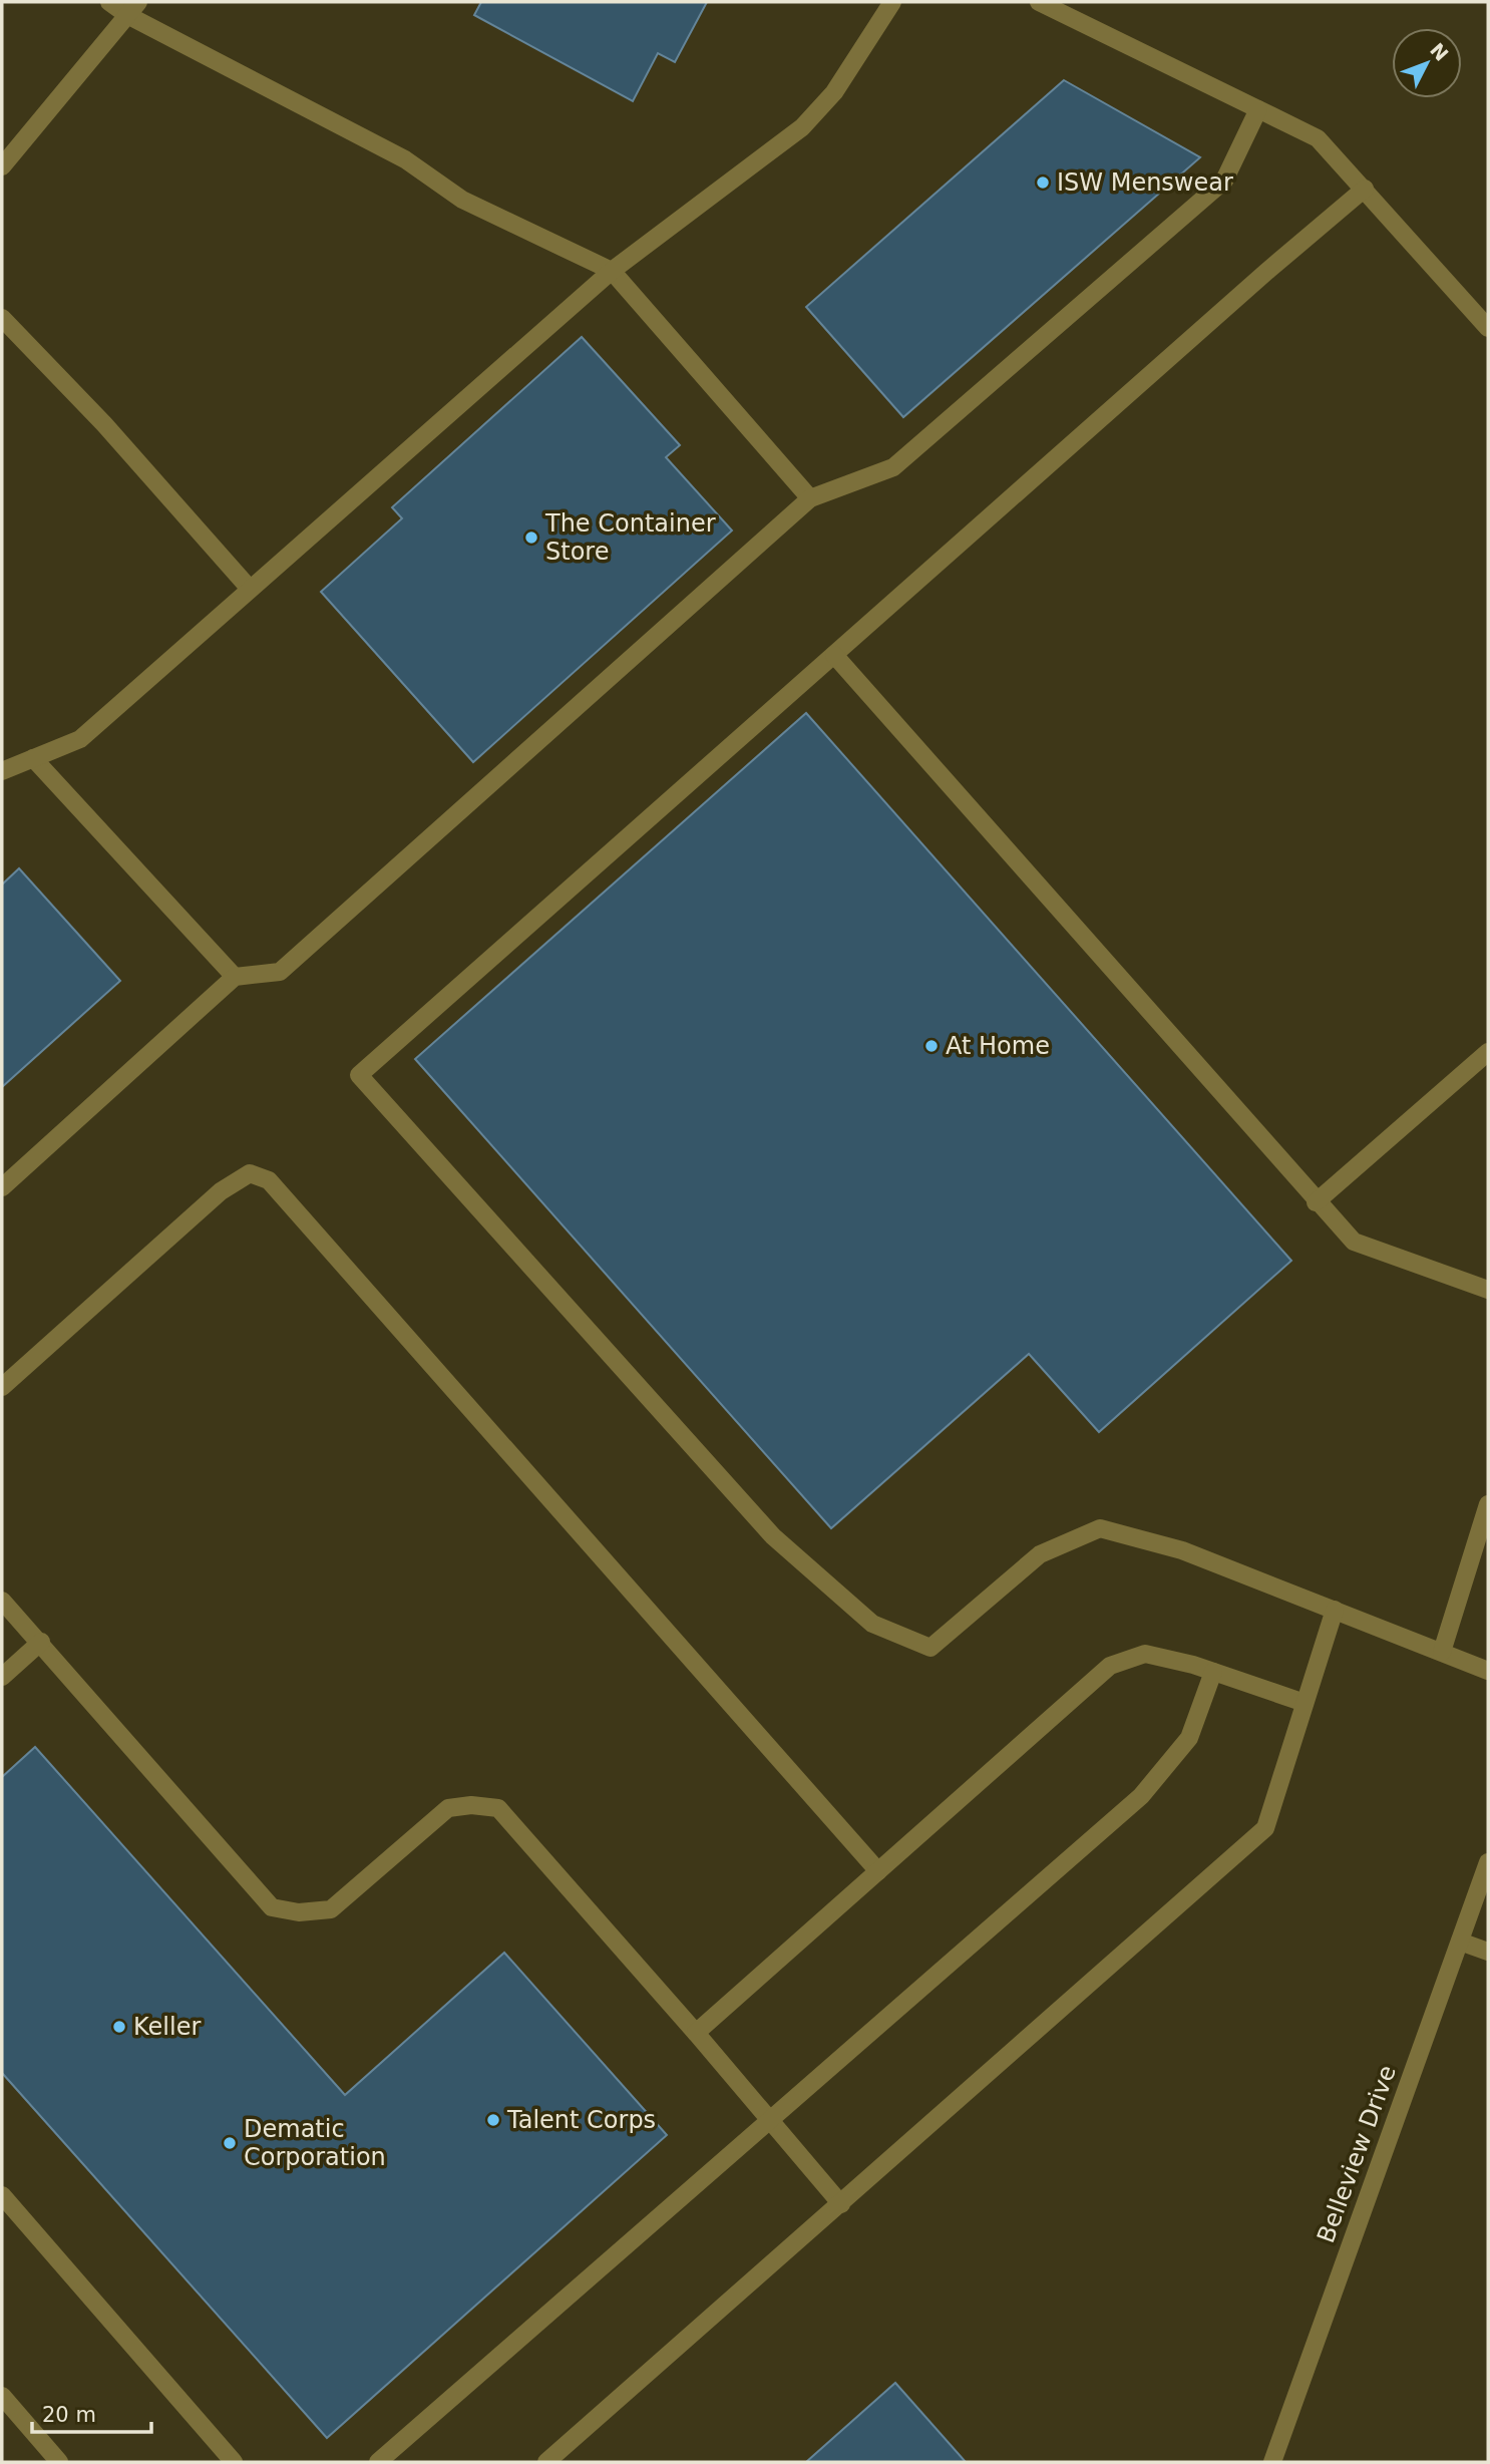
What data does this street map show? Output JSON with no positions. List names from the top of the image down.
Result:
{
  "streets": {
    "street": ["Belleview Drive"]
  },
  "places": [
    "ISW Menswear",
    "The Container Store",
    "At Home",
    "Keller",
    "Talent Corps",
    "Dematic Corporation"
  ],
  "scale_bar": "20 m",
  "north": "top right"
}
